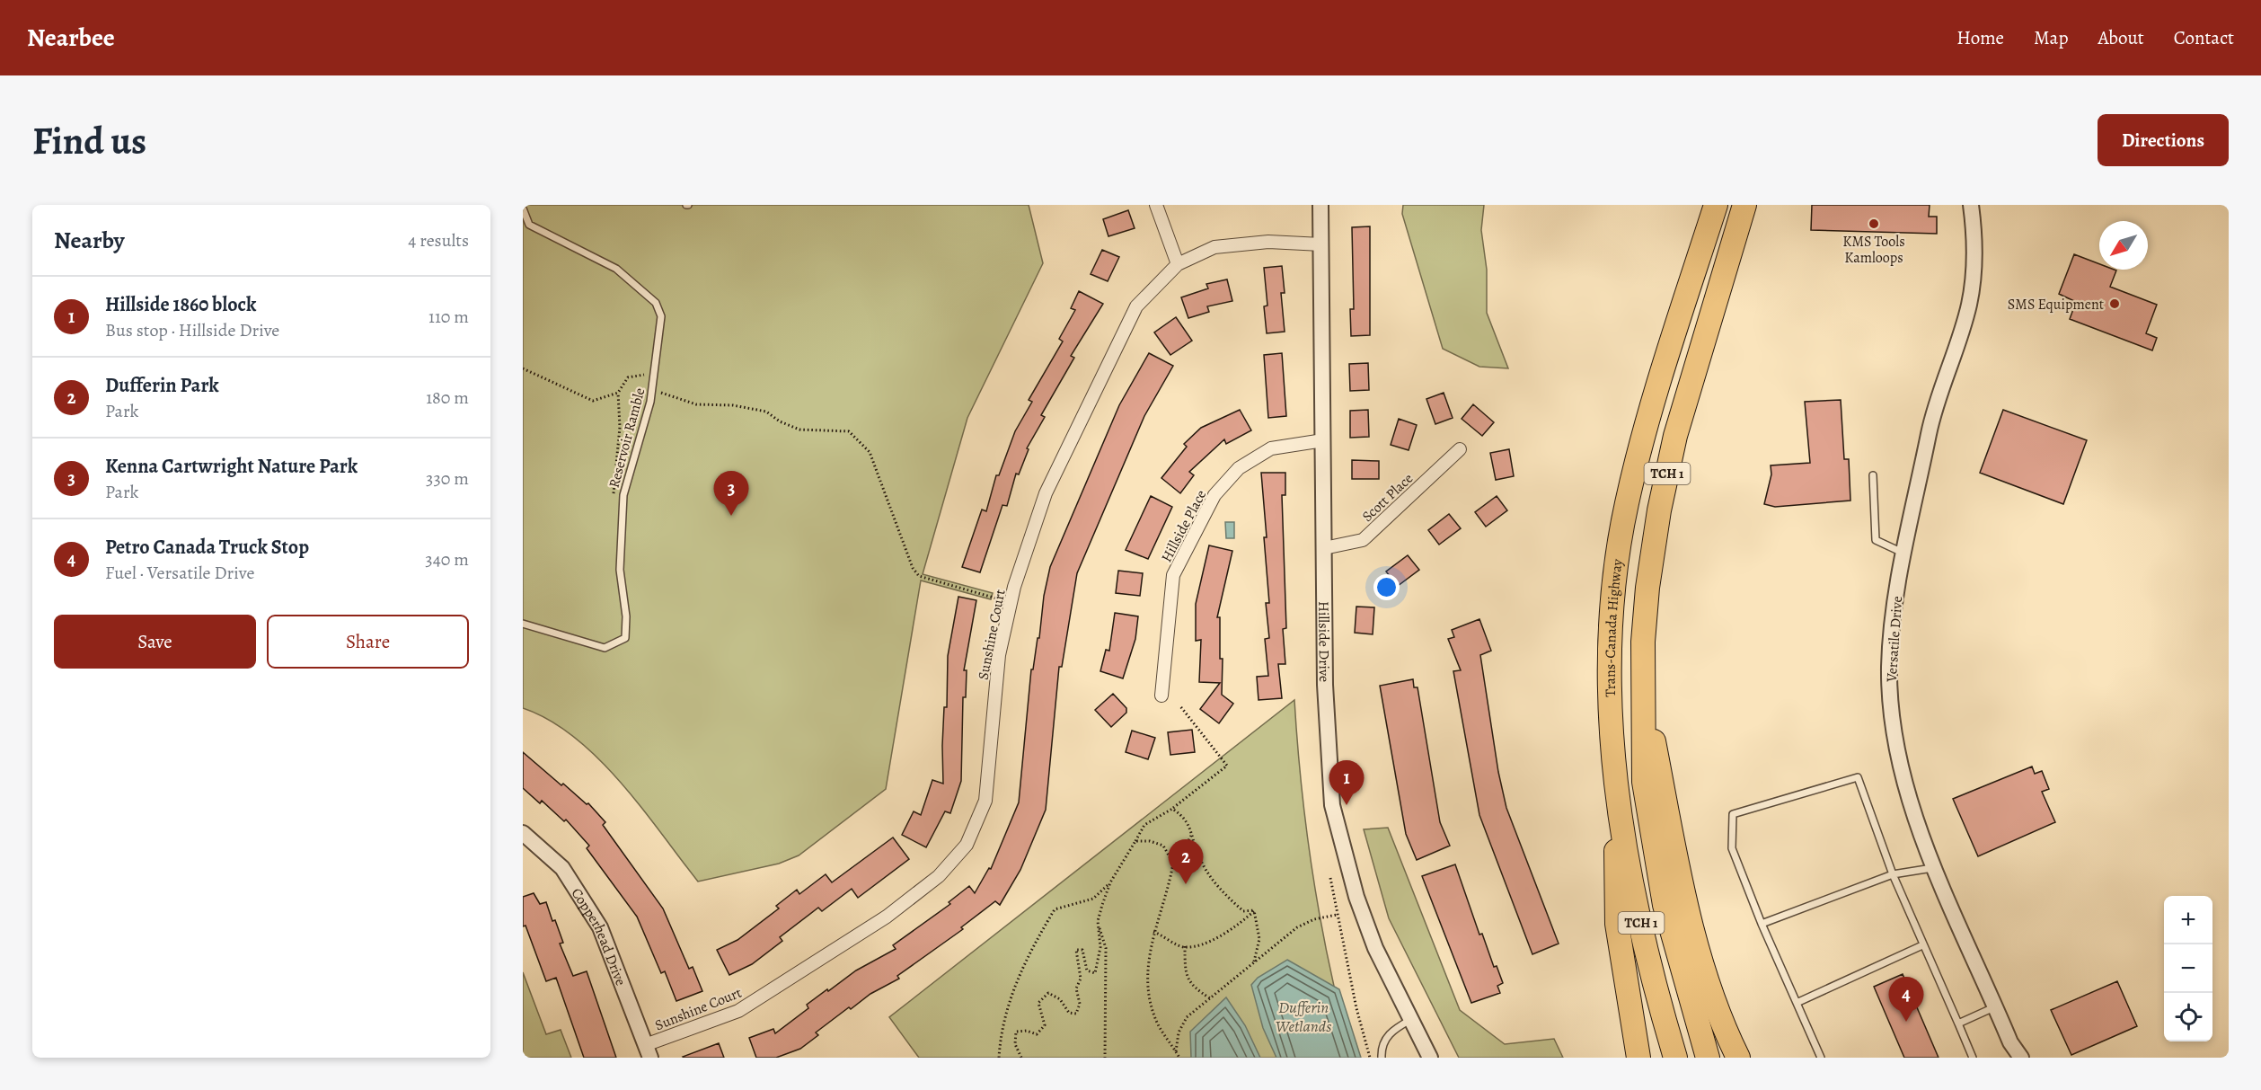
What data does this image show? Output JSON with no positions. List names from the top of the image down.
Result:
{
  "streets": {
    "highway": ["TCH 1", "Trans-Canada Highway"],
    "street": [
      "Scott Place",
      "Hillside Place",
      "Sunshine Court",
      "Versatile Drive",
      "Hillside Drive",
      "Copperhead Drive"
    ],
    "lane": ["Reservoir Ramble"]
  },
  "crossings": [
    ["Scott Place", "Hillside Drive"],
    ["Hillside Place", "Hillside Drive"],
    ["Sunshine Court", "Hillside Drive"],
    ["Sunshine Court", "Copperhead Drive"]
  ],
  "water": ["Dufferin Wetlands"],
  "places": ["KMS Tools Kamloops", "SMS Equipment"],
  "north": "bottom left",
  "page": {
    "header": "Nearbee",
    "nav": [
      "Home",
      "Map",
      "About",
      "Contact"
    ],
    "buttons": [
      "Directions",
      ["Save", "Share"]
    ],
    "title": "Find us",
    "heading": ["Nearby", "4 results"],
    "list": [
      {
        "mark": "1",
        "name": "Hillside 1860 block",
        "note": "Bus stop · Hillside Drive",
        "value": "110 m"
      },
      {
        "mark": "2",
        "name": "Dufferin Park",
        "note": "Park",
        "value": "180 m"
      },
      {
        "mark": "3",
        "name": "Kenna Cartwright Nature Park",
        "note": "Park",
        "value": "330 m"
      },
      {
        "mark": "4",
        "name": "Petro Canada Truck Stop",
        "note": "Fuel · Versatile Drive",
        "value": "340 m"
      }
    ],
    "pins": [
      "3",
      "1",
      "2",
      "4"
    ],
    "map_buttons": ["+", "−"]
  }
}
